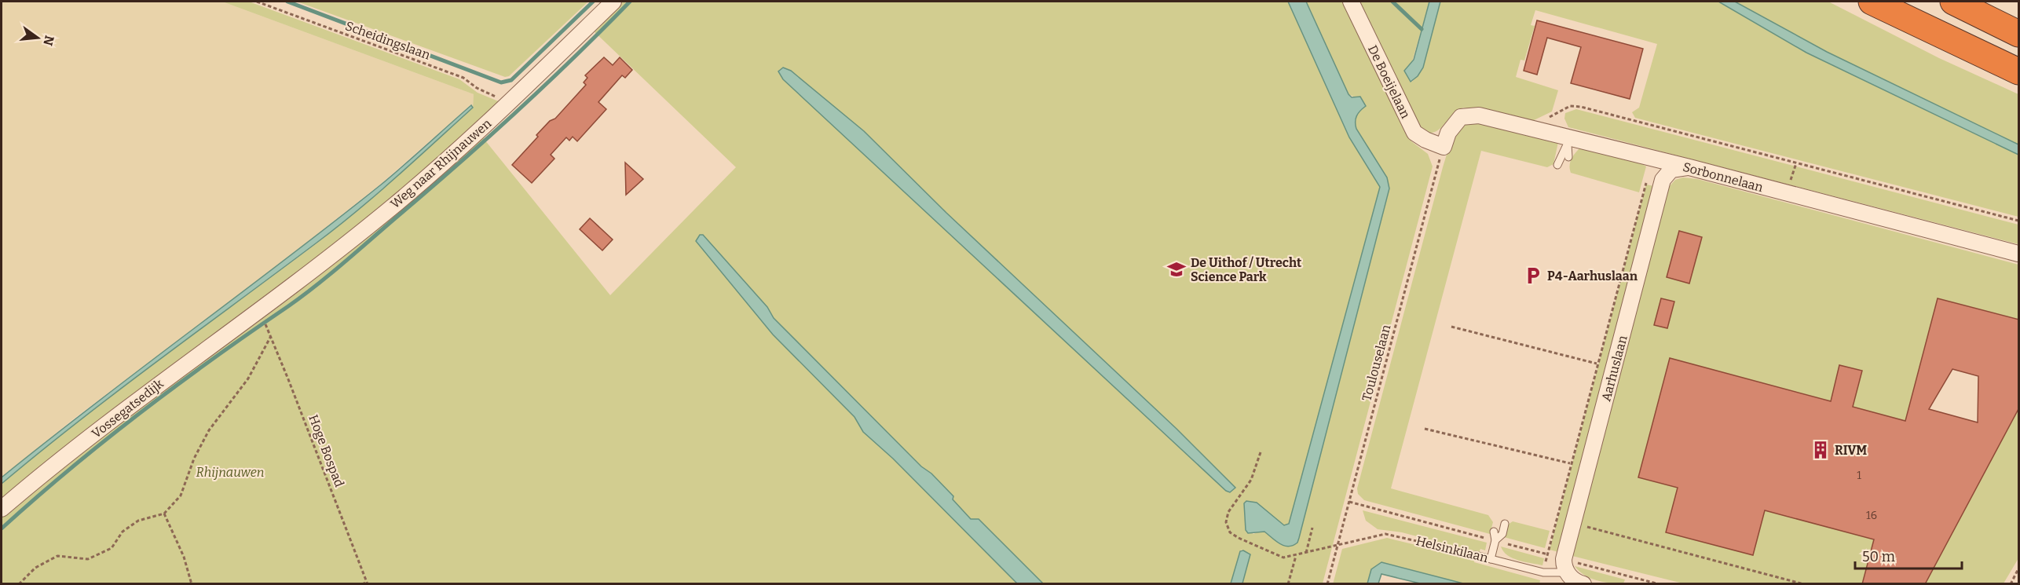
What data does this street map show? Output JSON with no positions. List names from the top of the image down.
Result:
{
  "streets": {
    "street": [
      "De Boeijelaan",
      "Weg naar Rhijnauwen",
      "Sorbonnelaan",
      "Aarhuslaan",
      "Vossegatsedijk"
    ],
    "lane": ["Helsinkilaan"],
    "path": ["Scheidingslaan", "Toulouselaan", "Hoge Bospad"]
  },
  "crossings": [
    ["Scheidingslaan", "Weg naar Rhijnauwen"],
    ["De Boeijelaan", "Sorbonnelaan"],
    ["De Boeijelaan", "Toulouselaan"],
    ["Weg naar Rhijnauwen", "Vossegatsedijk"],
    ["Sorbonnelaan", "Toulouselaan"],
    ["Sorbonnelaan", "Aarhuslaan"],
    ["Toulouselaan", "Helsinkilaan"],
    ["Aarhuslaan", "Helsinkilaan"]
  ],
  "parks": ["Rhijnauwen"],
  "places": {
    "school or university": ["De Uithof / Utrecht Science Park"],
    "parking": ["P4-Aarhuslaan"],
    "building": ["RIVM"]
  },
  "house_numbers": ["1", "16"],
  "scale_bar": "50 m",
  "north": "right"
}
